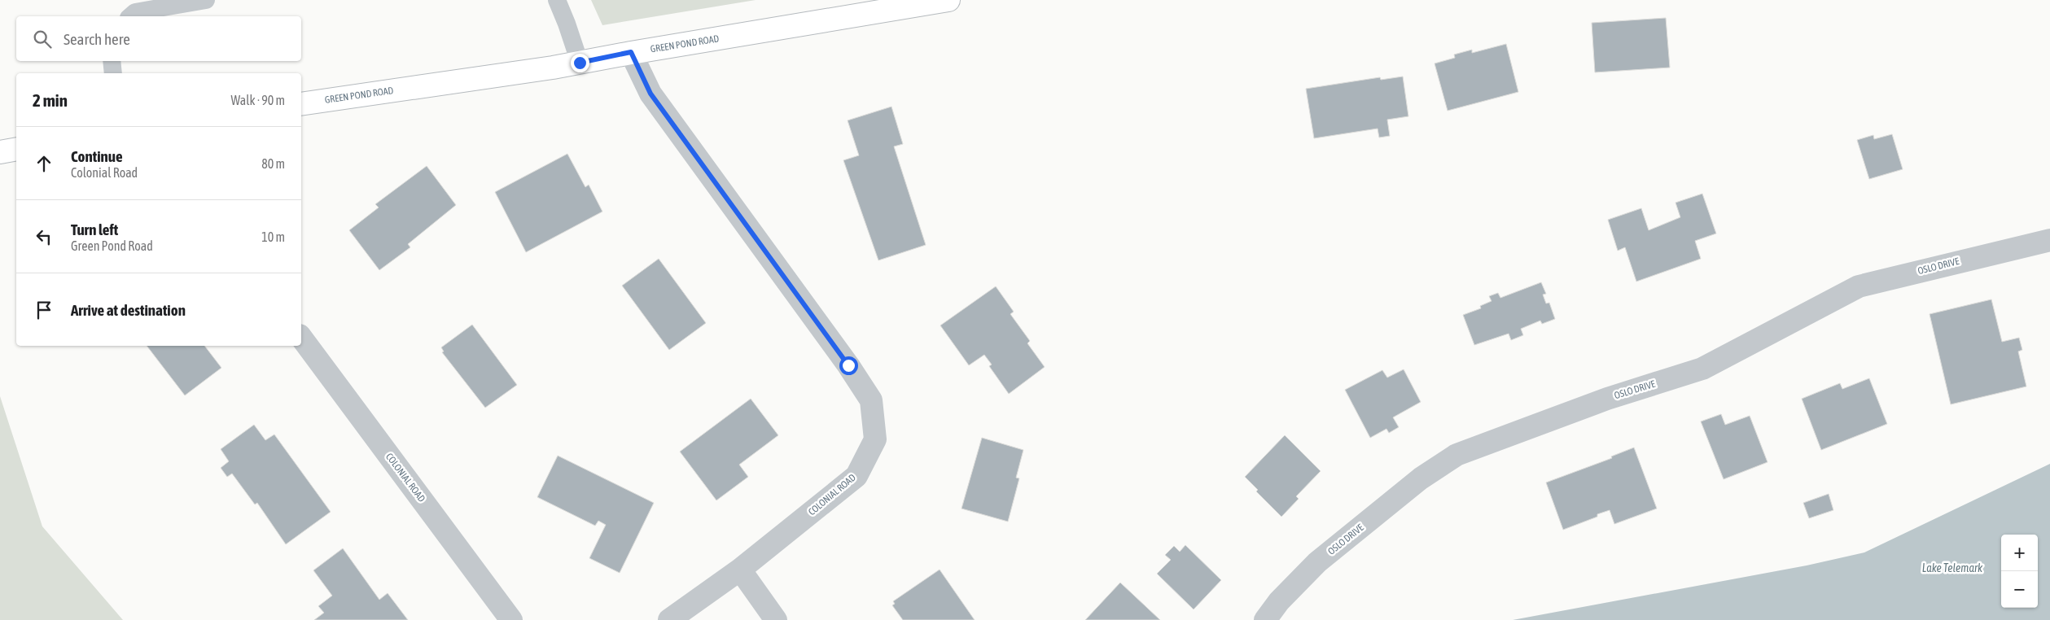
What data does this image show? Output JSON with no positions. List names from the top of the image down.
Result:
{
  "streets": {
    "main road": ["GREEN POND ROAD"],
    "street": ["OSLO DRIVE", "COLONIAL ROAD"]
  },
  "crossings": [
    ["GREEN POND ROAD", "COLONIAL ROAD"]
  ],
  "water": ["Lake Telemark"],
  "page": {
    "search": "Search here",
    "heading": ["2 min", "Walk · 90 m"],
    "list": [
      ["Continue", "Colonial Road", "80 m"],
      ["Turn left", "Green Pond Road", "10 m"],
      "Arrive at destination"
    ],
    "map_buttons": ["+", "−"]
  }
}
